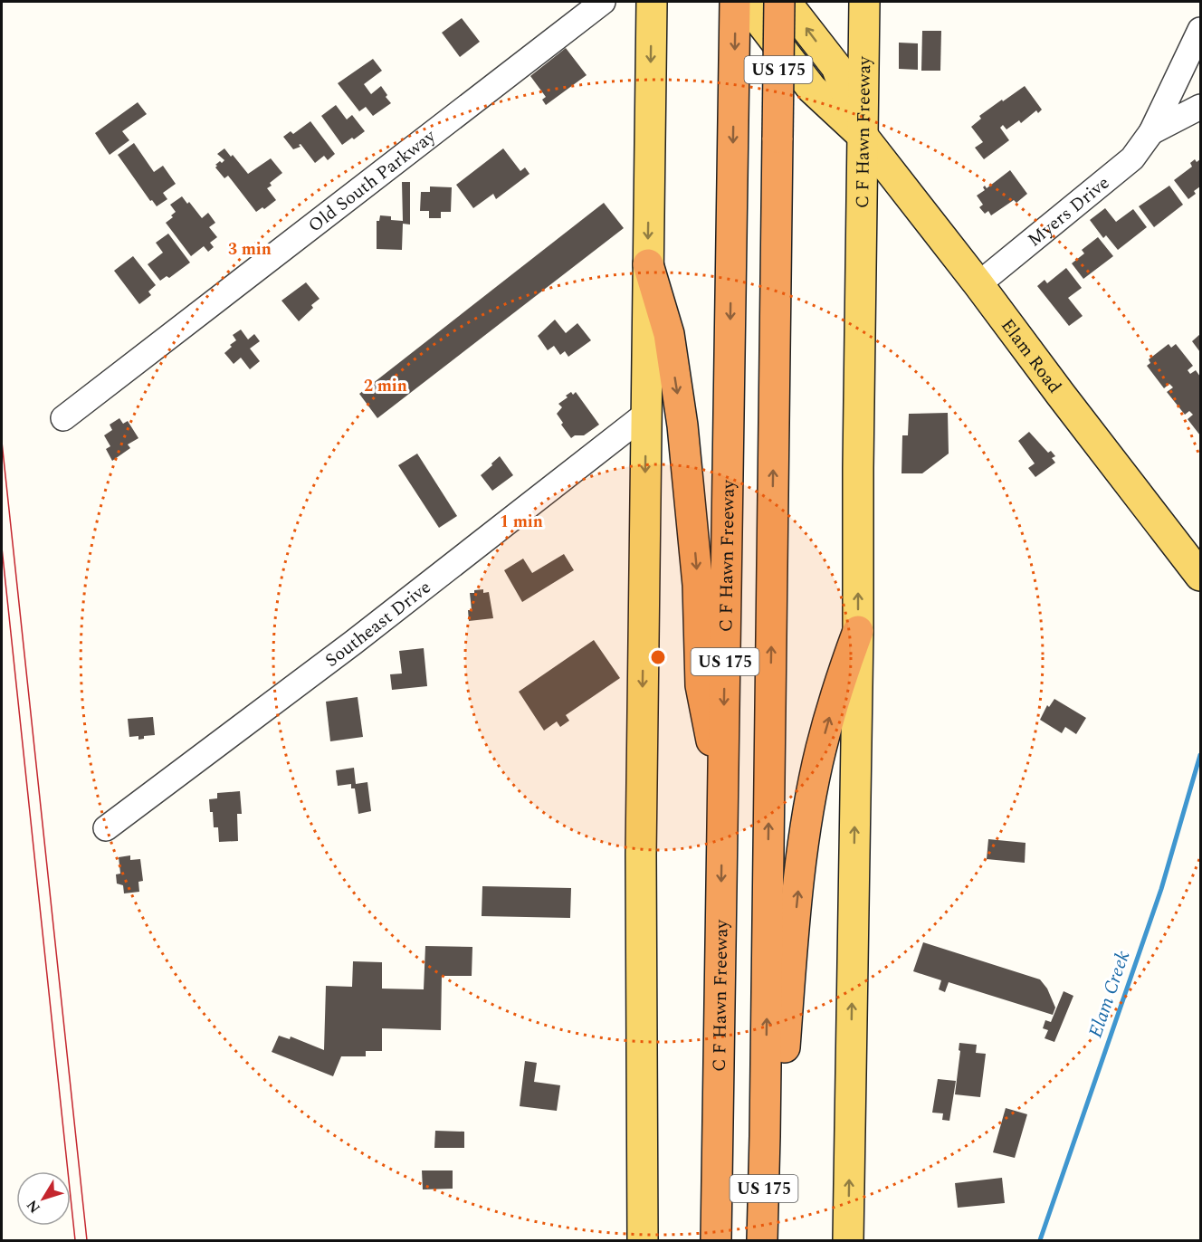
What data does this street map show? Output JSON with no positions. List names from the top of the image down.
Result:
{
  "streets": {
    "highway": ["US 175", "C F Hawn Freeway"],
    "main road": ["Elam Road"],
    "street": ["Old South Parkway", "Myers Drive", "Southeast Drive"]
  },
  "crossings": [
    ["C F Hawn Freeway", "Elam Road"],
    ["Myers Drive", "Elam Road"]
  ],
  "water": ["Elam Creek"],
  "north": "bottom left",
  "rings": ["3 min", "2 min", "1 min"]
}
